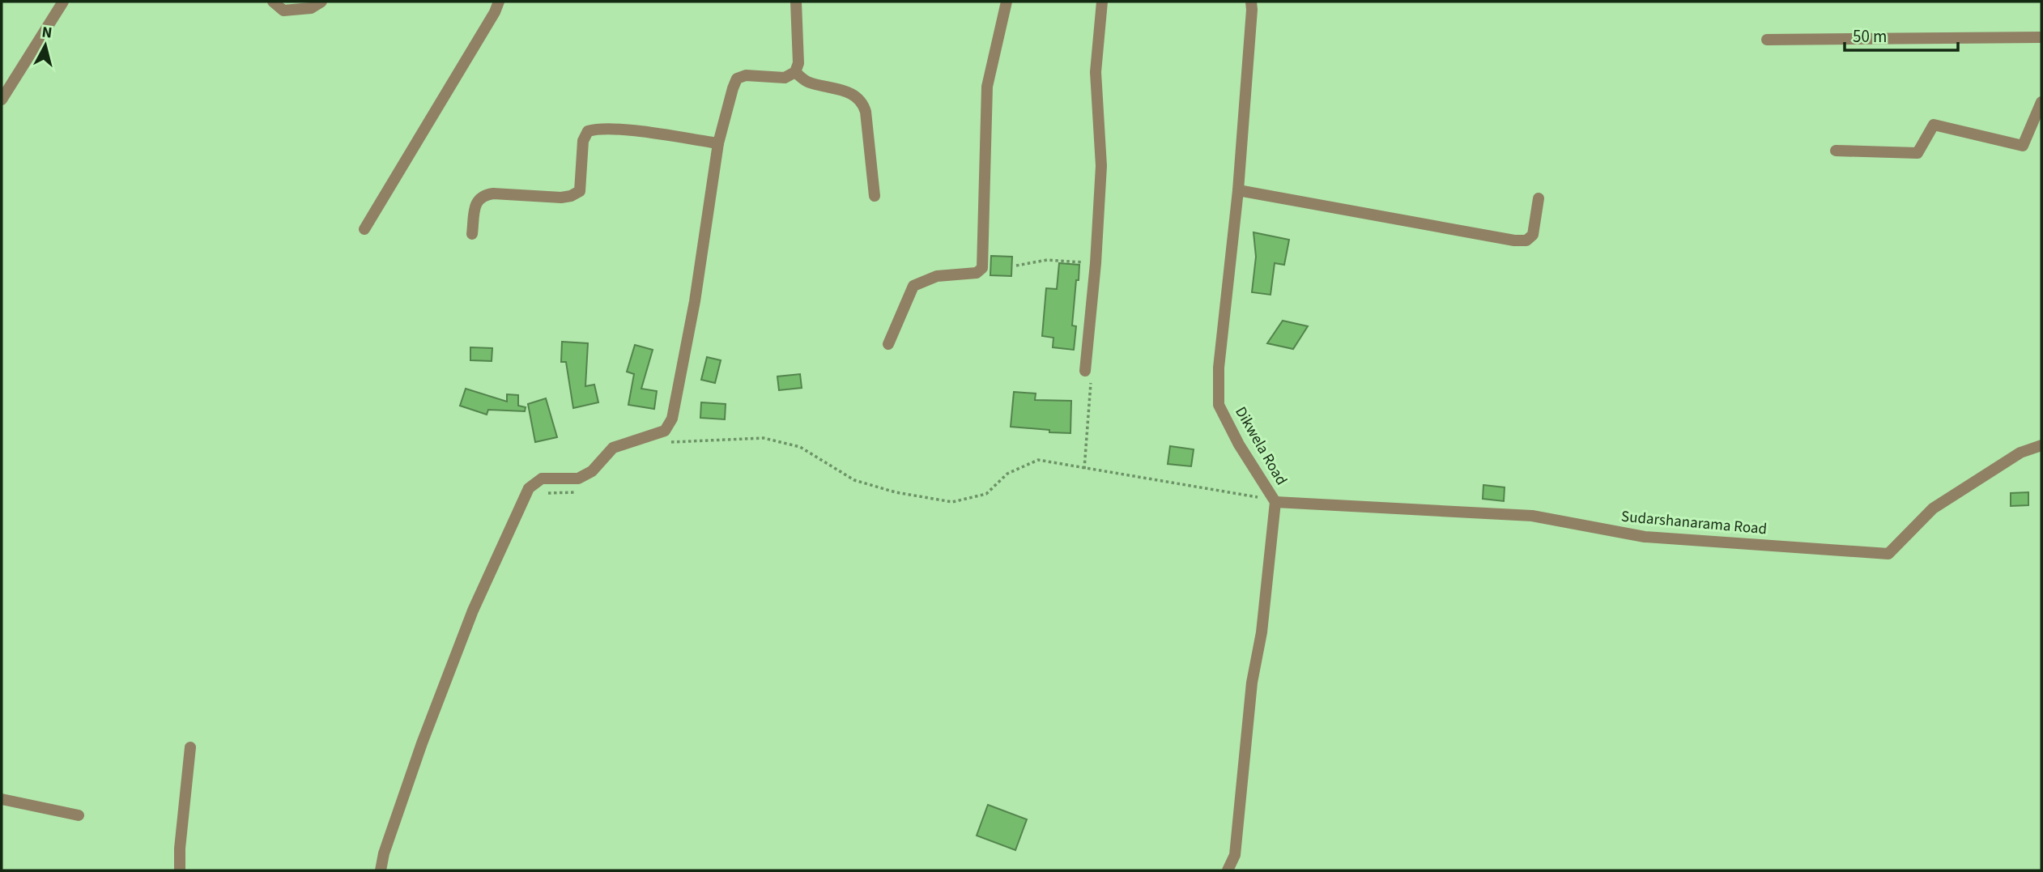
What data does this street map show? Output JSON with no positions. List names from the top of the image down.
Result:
{
  "streets": {
    "street": ["Dikwela Road", "Sudarshanarama Road"]
  },
  "crossings": [
    ["Dikwela Road", "Sudarshanarama Road"]
  ],
  "scale_bar": "50 m",
  "north": "top"
}
